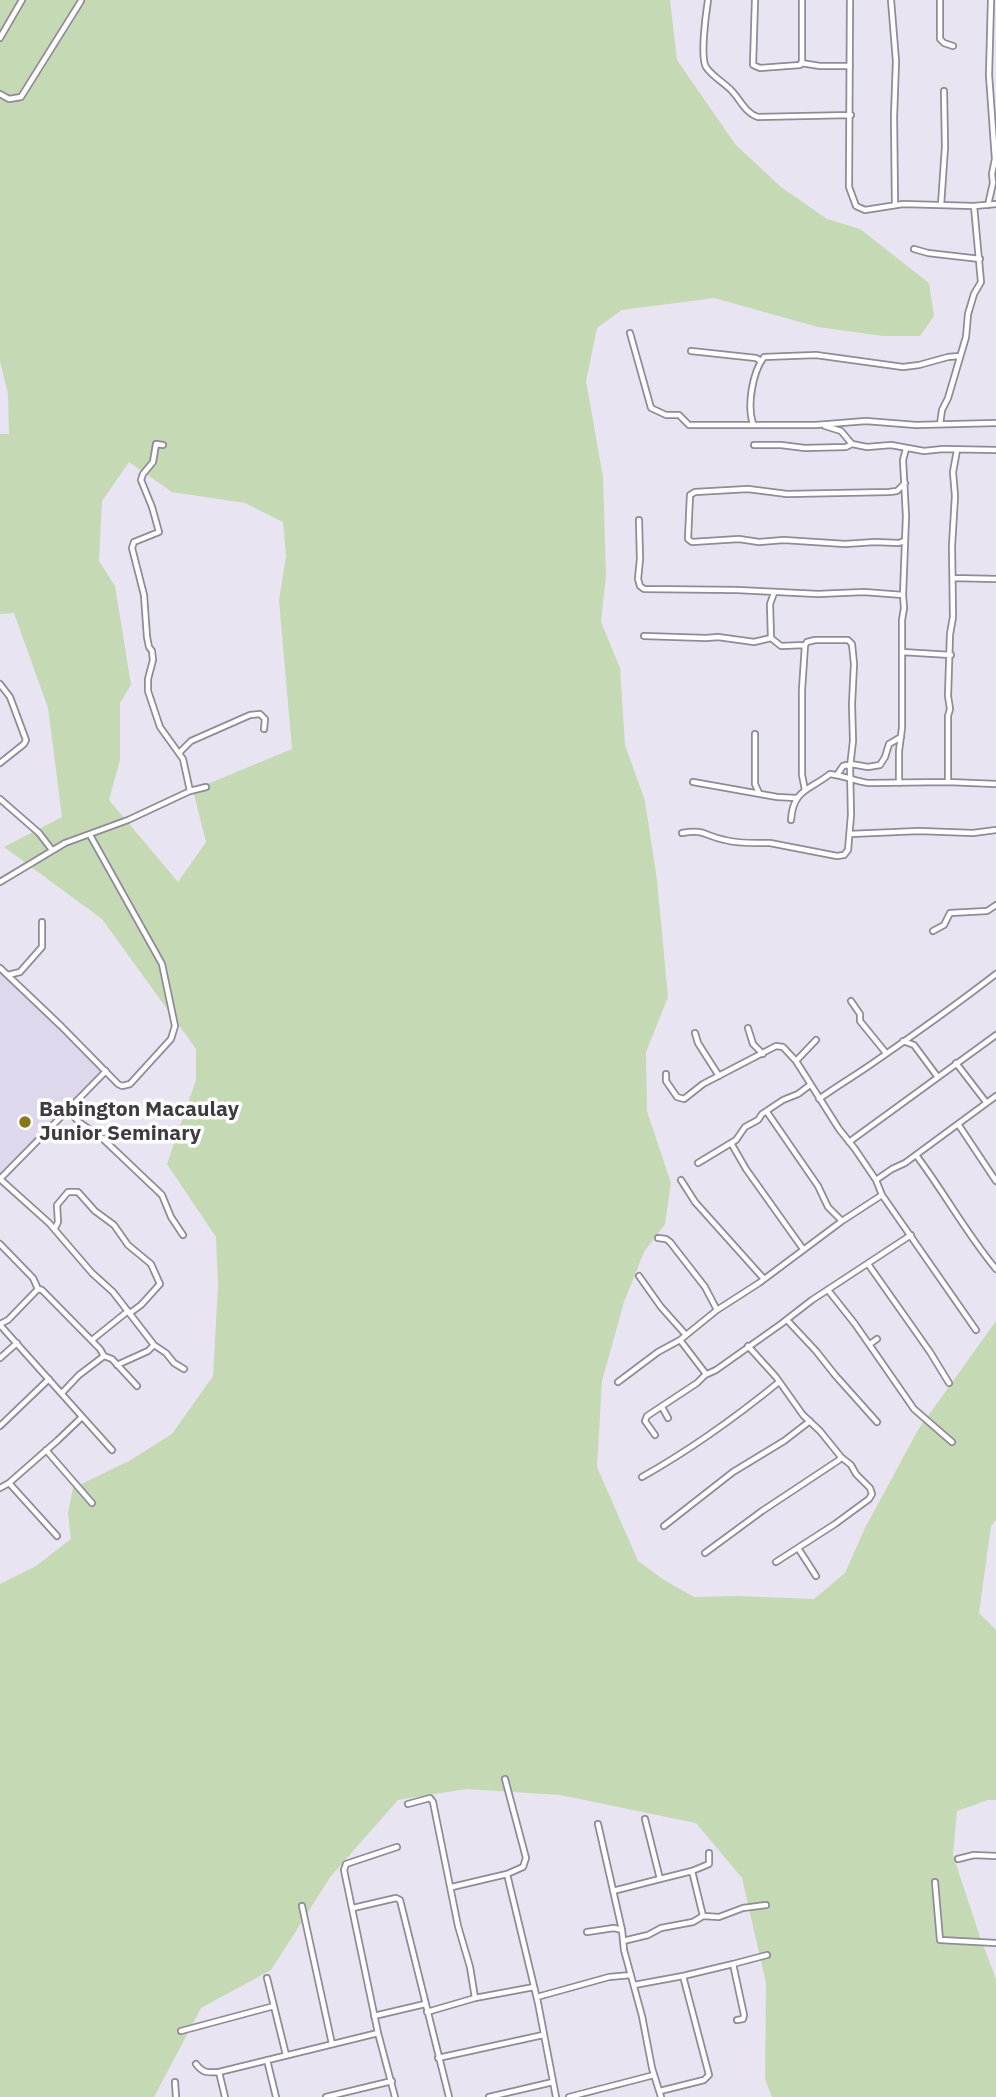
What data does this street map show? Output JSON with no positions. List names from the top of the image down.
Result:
{
  "places": ["Babington Macaulay Junior Seminary"]
}
